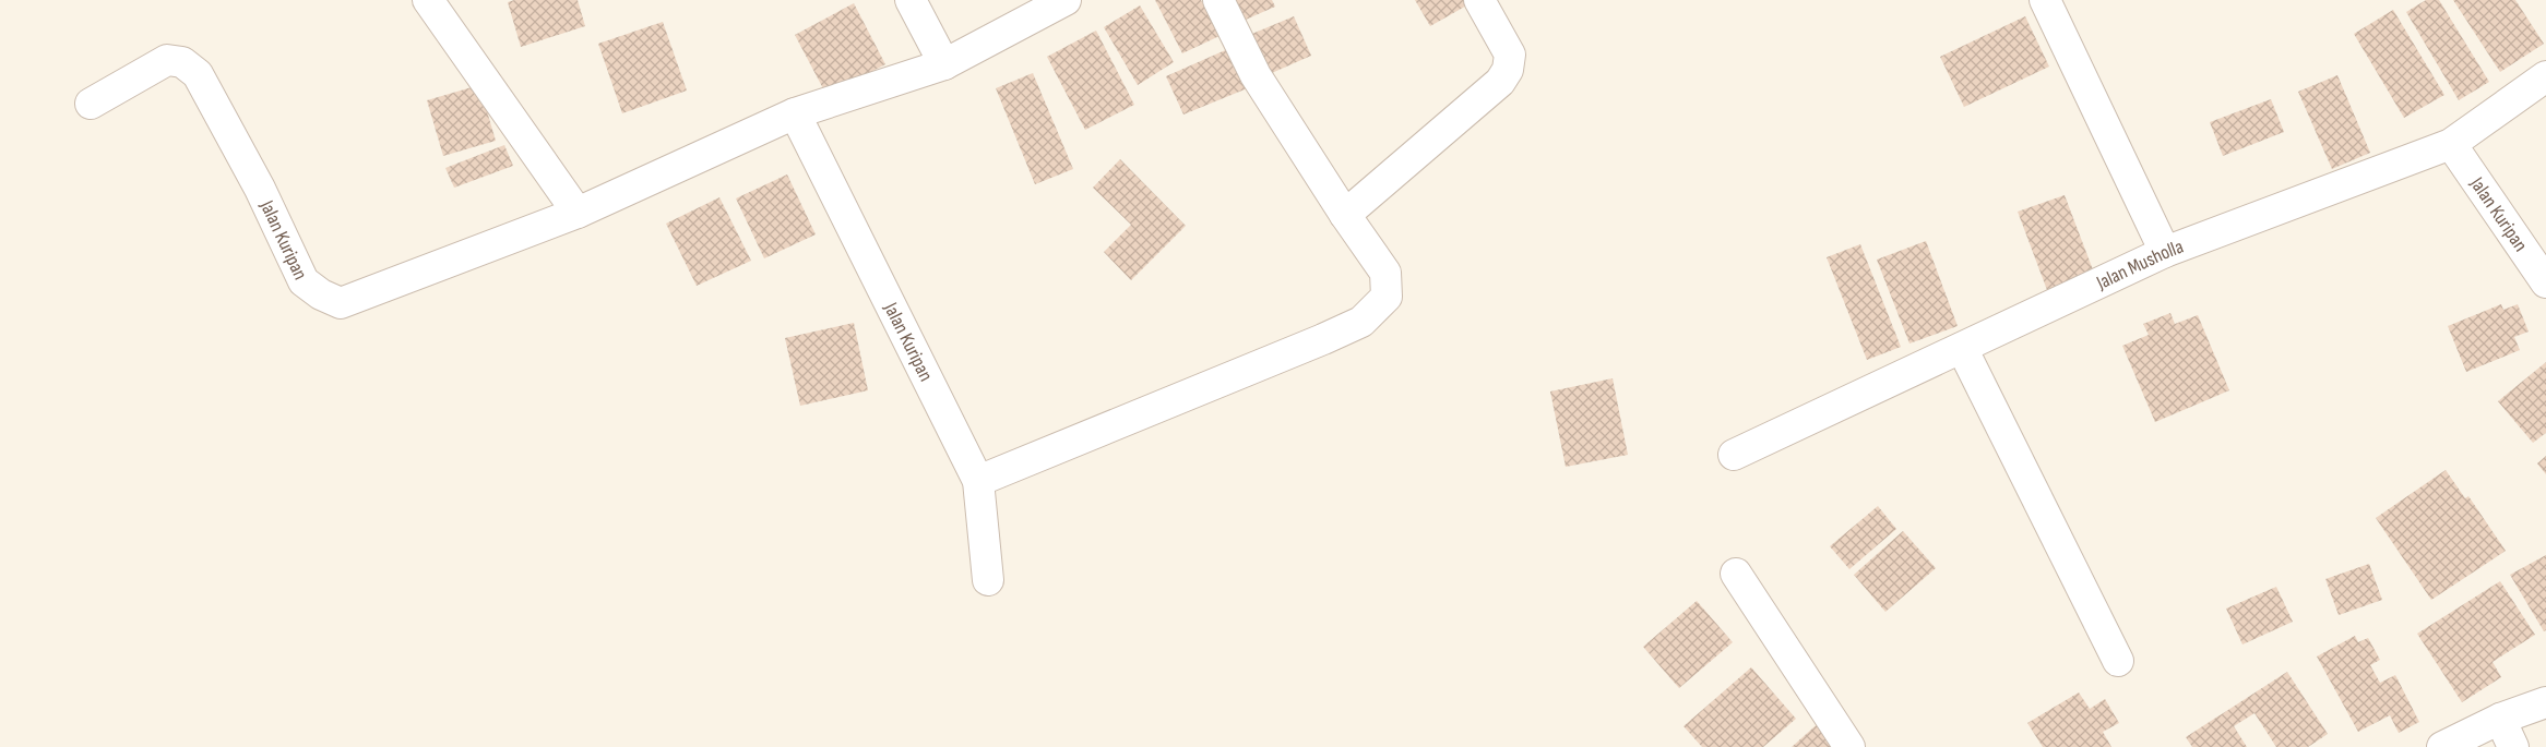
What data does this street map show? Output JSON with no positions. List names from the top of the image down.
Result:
{
  "streets": {
    "street": ["Jalan Kuripan", "Jalan Musholla"]
  },
  "crossings": [
    ["Jalan Kuripan", "Jalan Musholla"]
  ]
}
